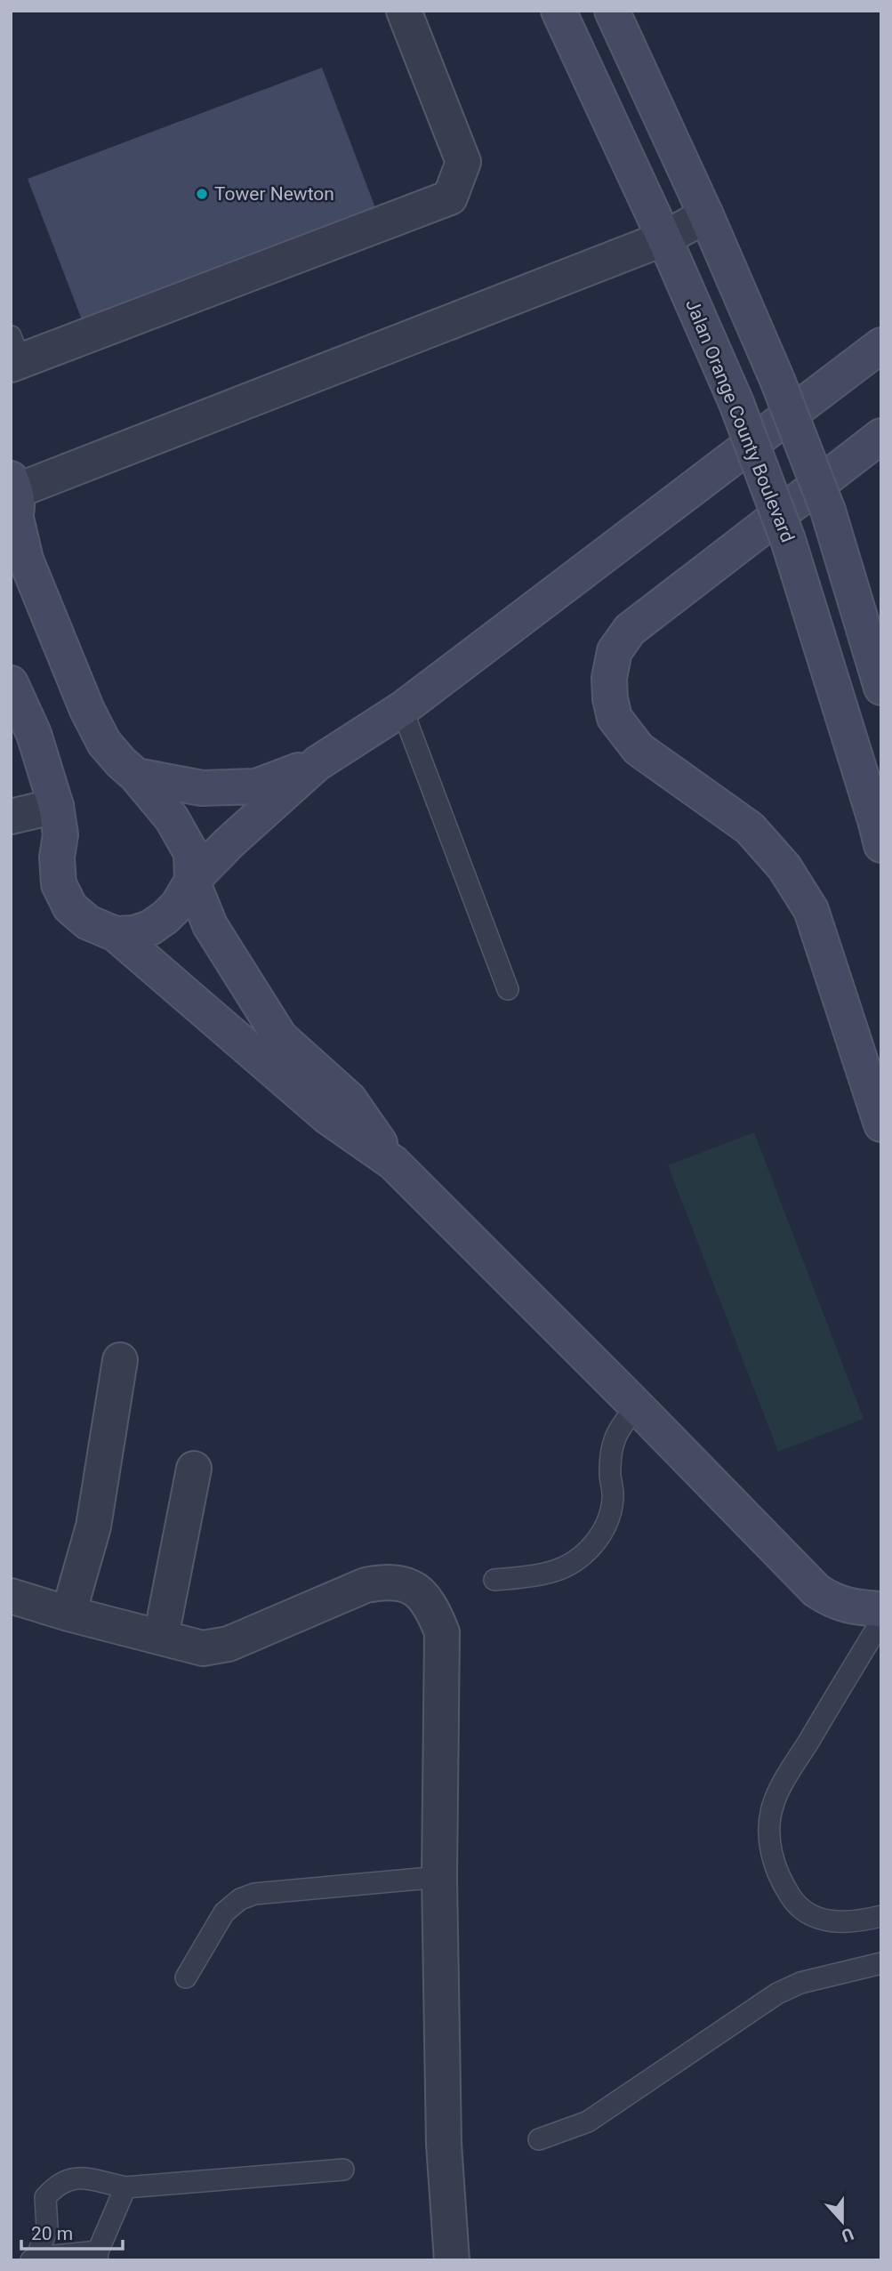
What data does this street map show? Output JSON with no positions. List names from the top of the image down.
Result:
{
  "streets": {
    "street": ["Jalan Orange County Boulevard"]
  },
  "places": ["Tower Newton"],
  "scale_bar": "20 m",
  "north": "bottom"
}
